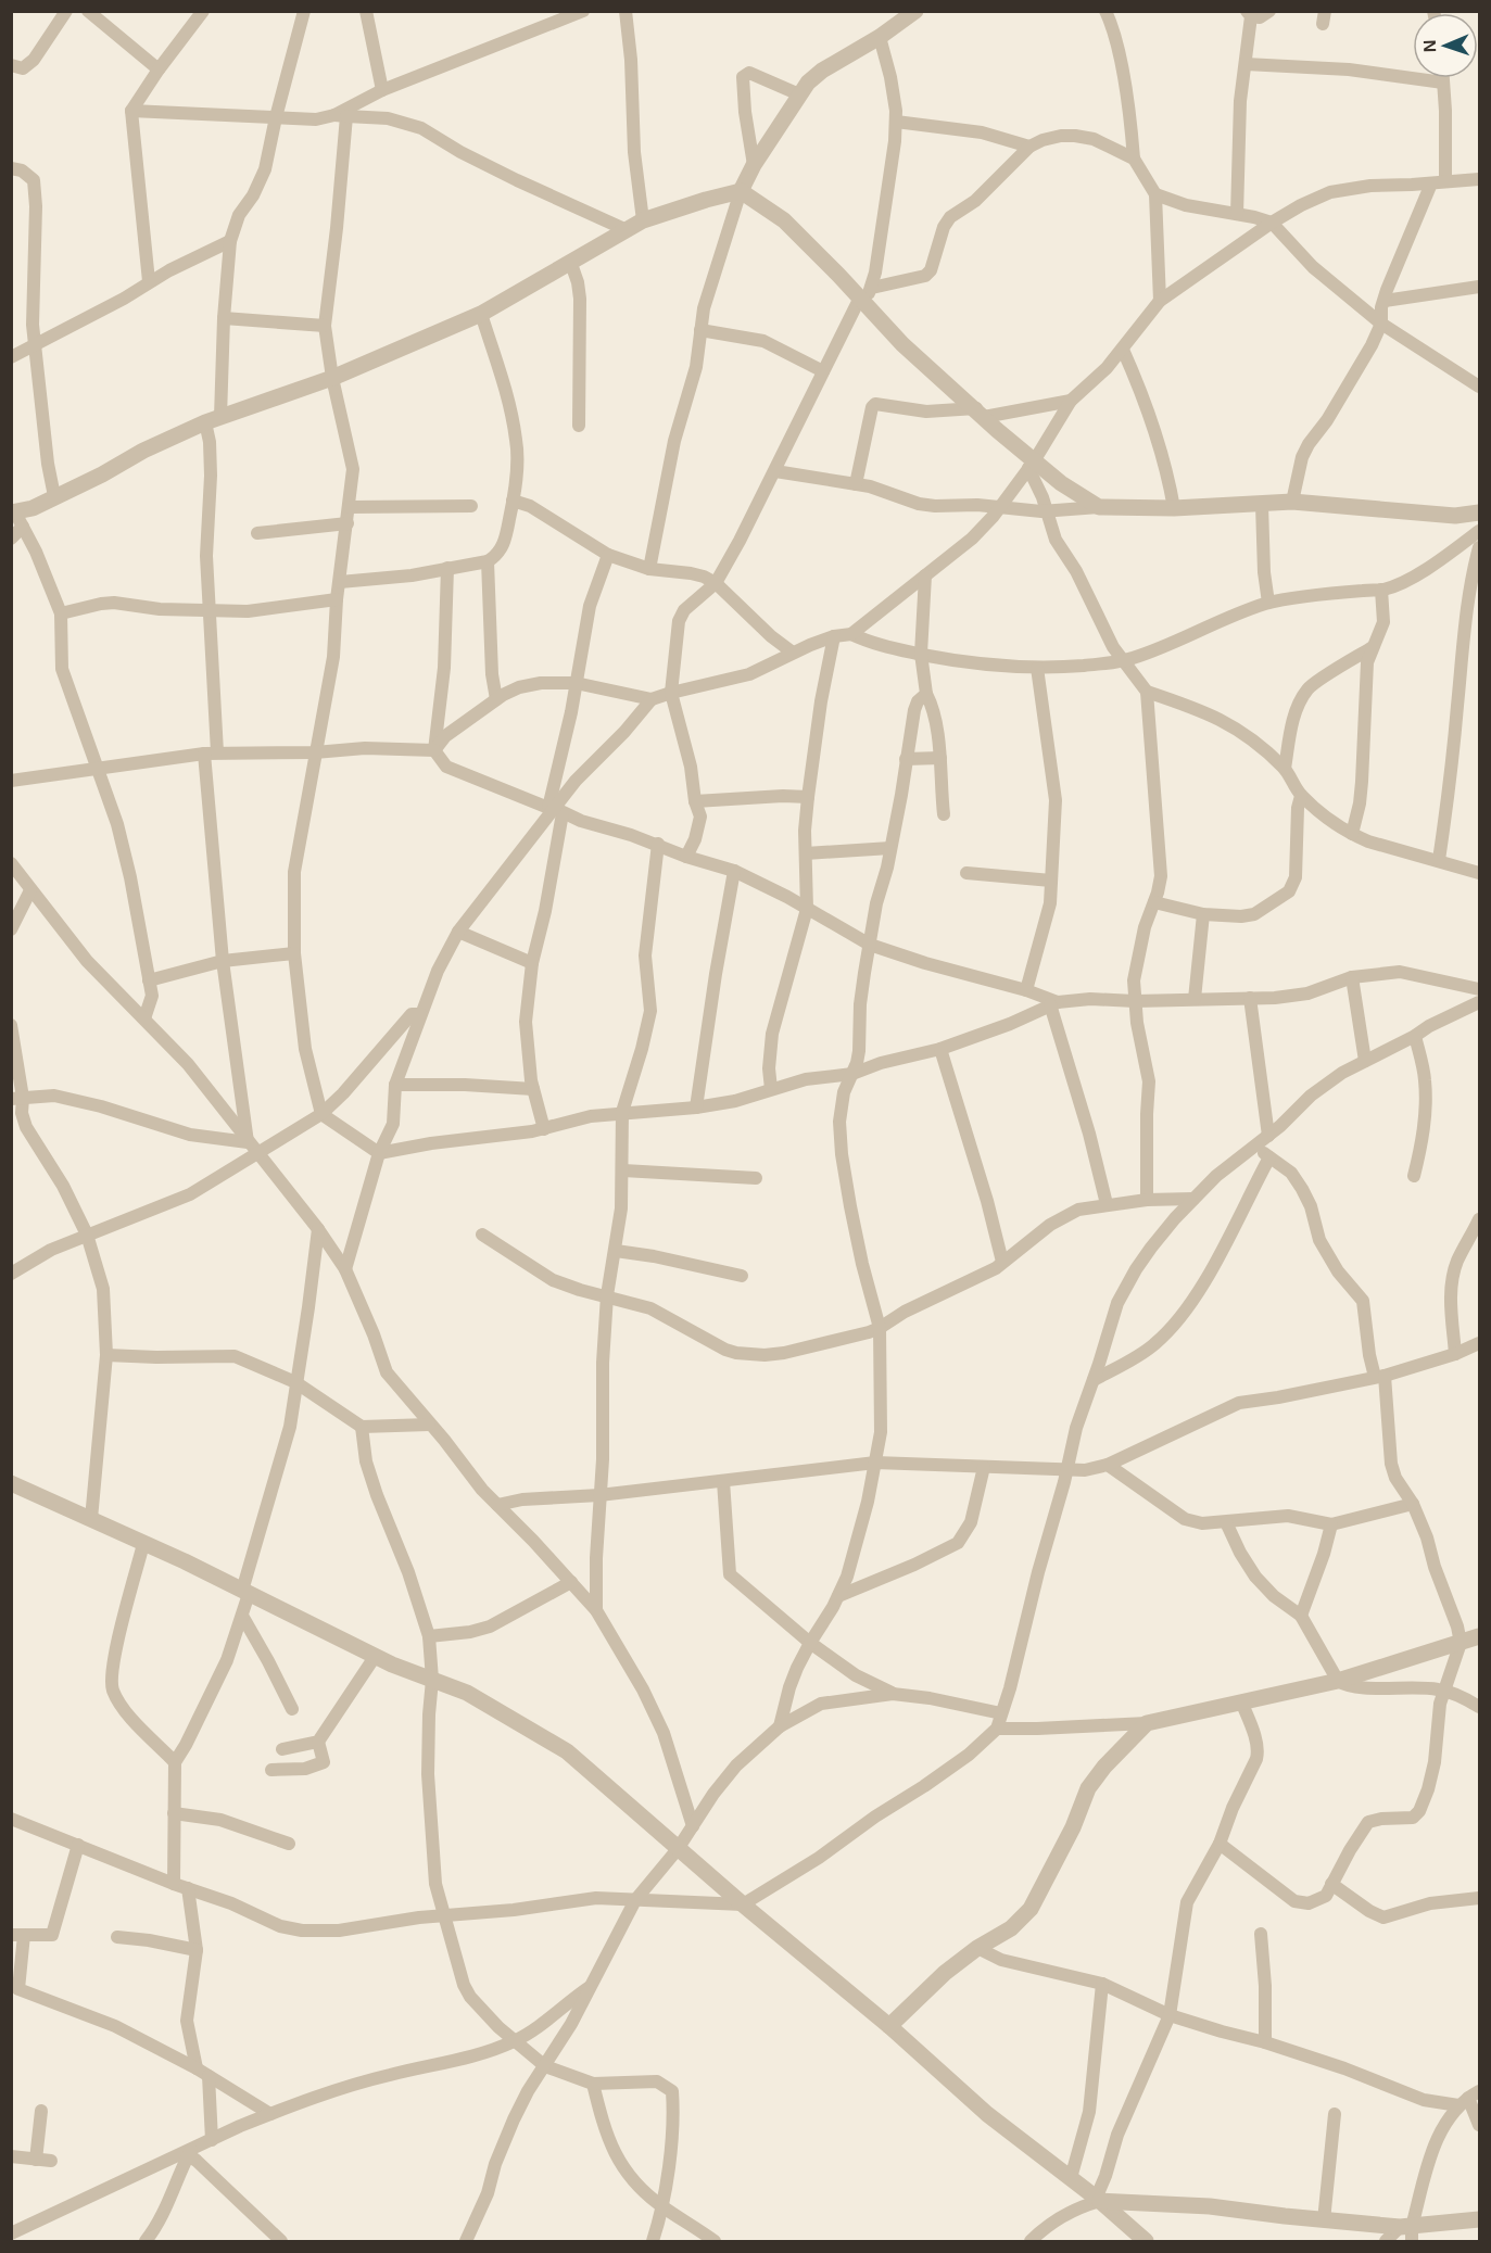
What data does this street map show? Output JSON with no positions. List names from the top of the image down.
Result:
{
  "north": "left"
}
